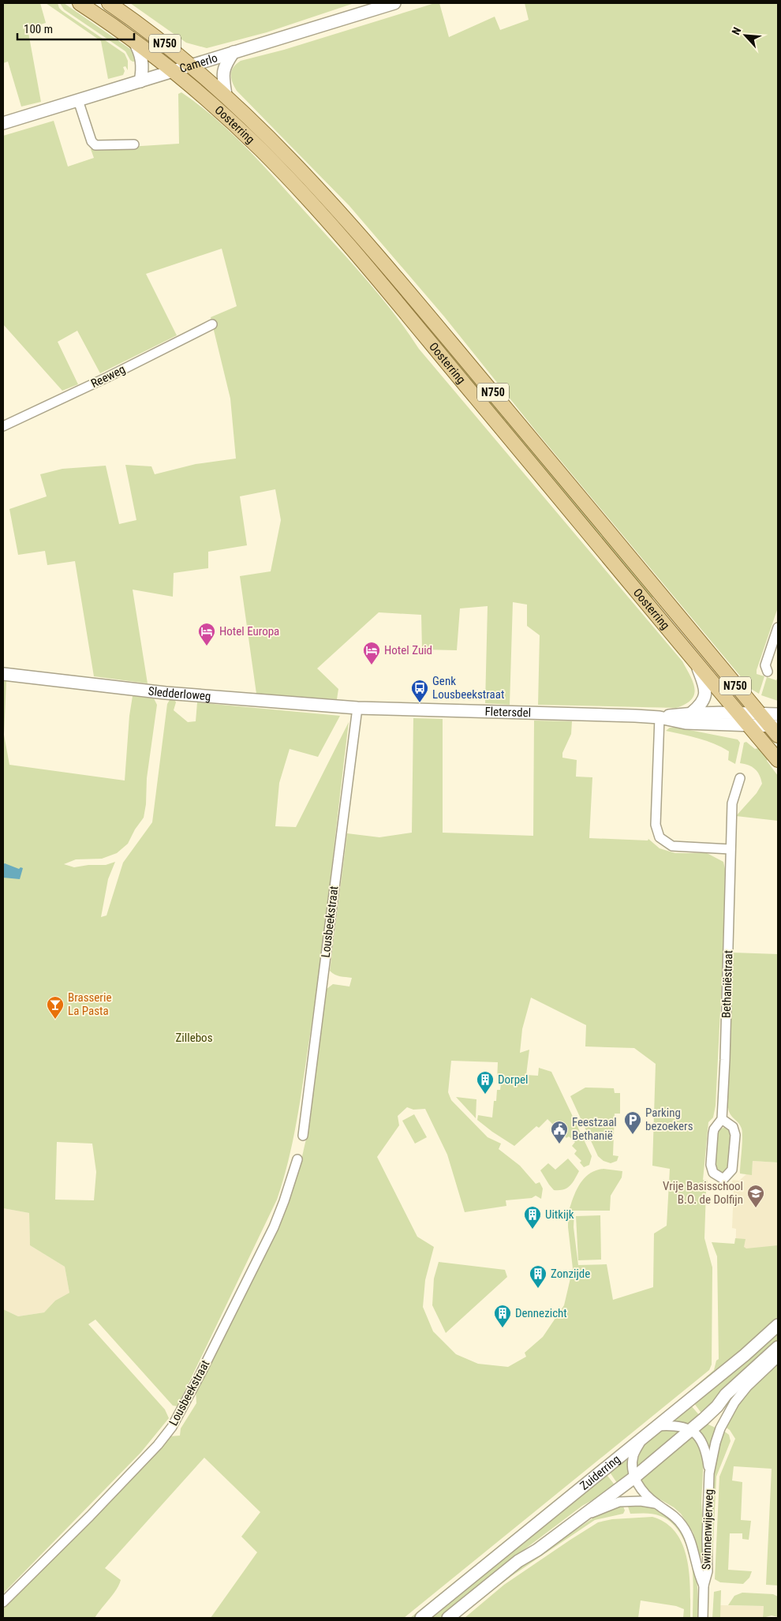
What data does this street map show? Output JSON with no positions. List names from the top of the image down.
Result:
{
  "streets": {
    "main road": [
      "N750",
      "Camerlo",
      "Oosterring",
      "Sledderloweg",
      "Fletersdel",
      "Zuiderring"
    ],
    "street": [
      "Reeweg",
      "Lousbeekstraat",
      "Bethaniëstraat",
      "Swinnenwijerweg"
    ]
  },
  "crossings": [
    ["Camerlo", "Oosterring"],
    ["Oosterring", "Fletersdel"],
    ["Sledderloweg", "Fletersdel"],
    ["Sledderloweg", "Lousbeekstraat"],
    ["Fletersdel", "Lousbeekstraat"],
    ["Zuiderring", "Swinnenwijerweg"]
  ],
  "parks": ["Zillebos"],
  "places": {
    "hotel": ["Hotel Europa", "Hotel Zuid"],
    "bus stop": ["Genk Lousbeekstraat"],
    "bar": ["Brasserie La Pasta"],
    "building": [
      "Dorpel",
      "Uitkijk",
      "Zonzijde",
      "Dennezicht"
    ],
    "parking": ["Parking bezoekers"],
    "public building": ["Feestzaal Bethanië"],
    "school or university": ["Vrije Basisschool B.O. de Dolfijn"]
  },
  "scale_bar": "100 m",
  "north": "top left"
}
